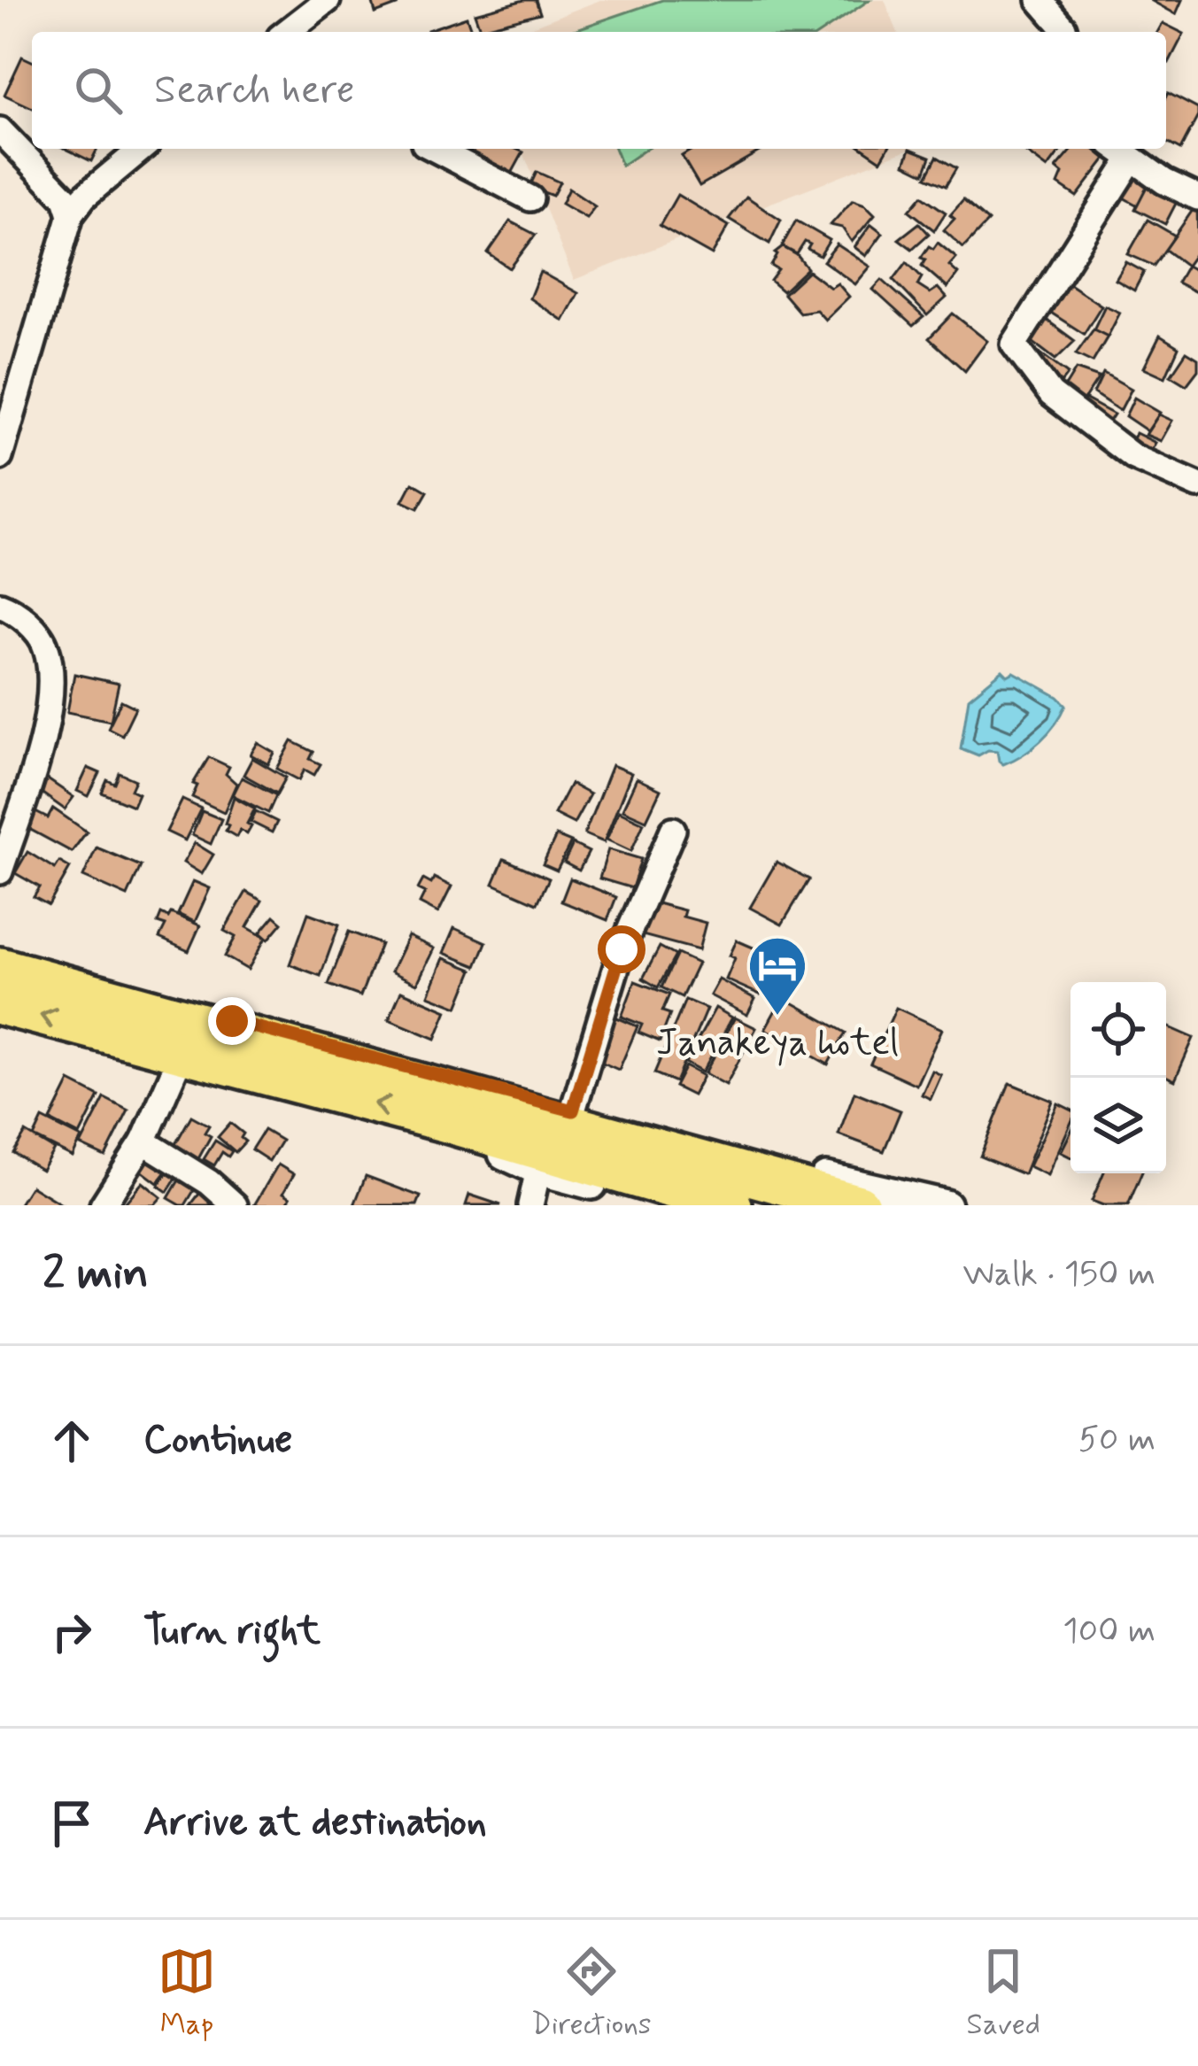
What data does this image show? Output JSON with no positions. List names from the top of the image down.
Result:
{
  "places": {
    "hotel": ["Janakeya hotel"]
  },
  "page": {
    "search": "Search here",
    "heading": ["2 min", "Walk · 150 m"],
    "list": [
      ["Continue", "50 m"],
      ["Turn right", "100 m"],
      "Arrive at destination"
    ],
    "nav": ["Map", "Directions", "Saved"]
  }
}
